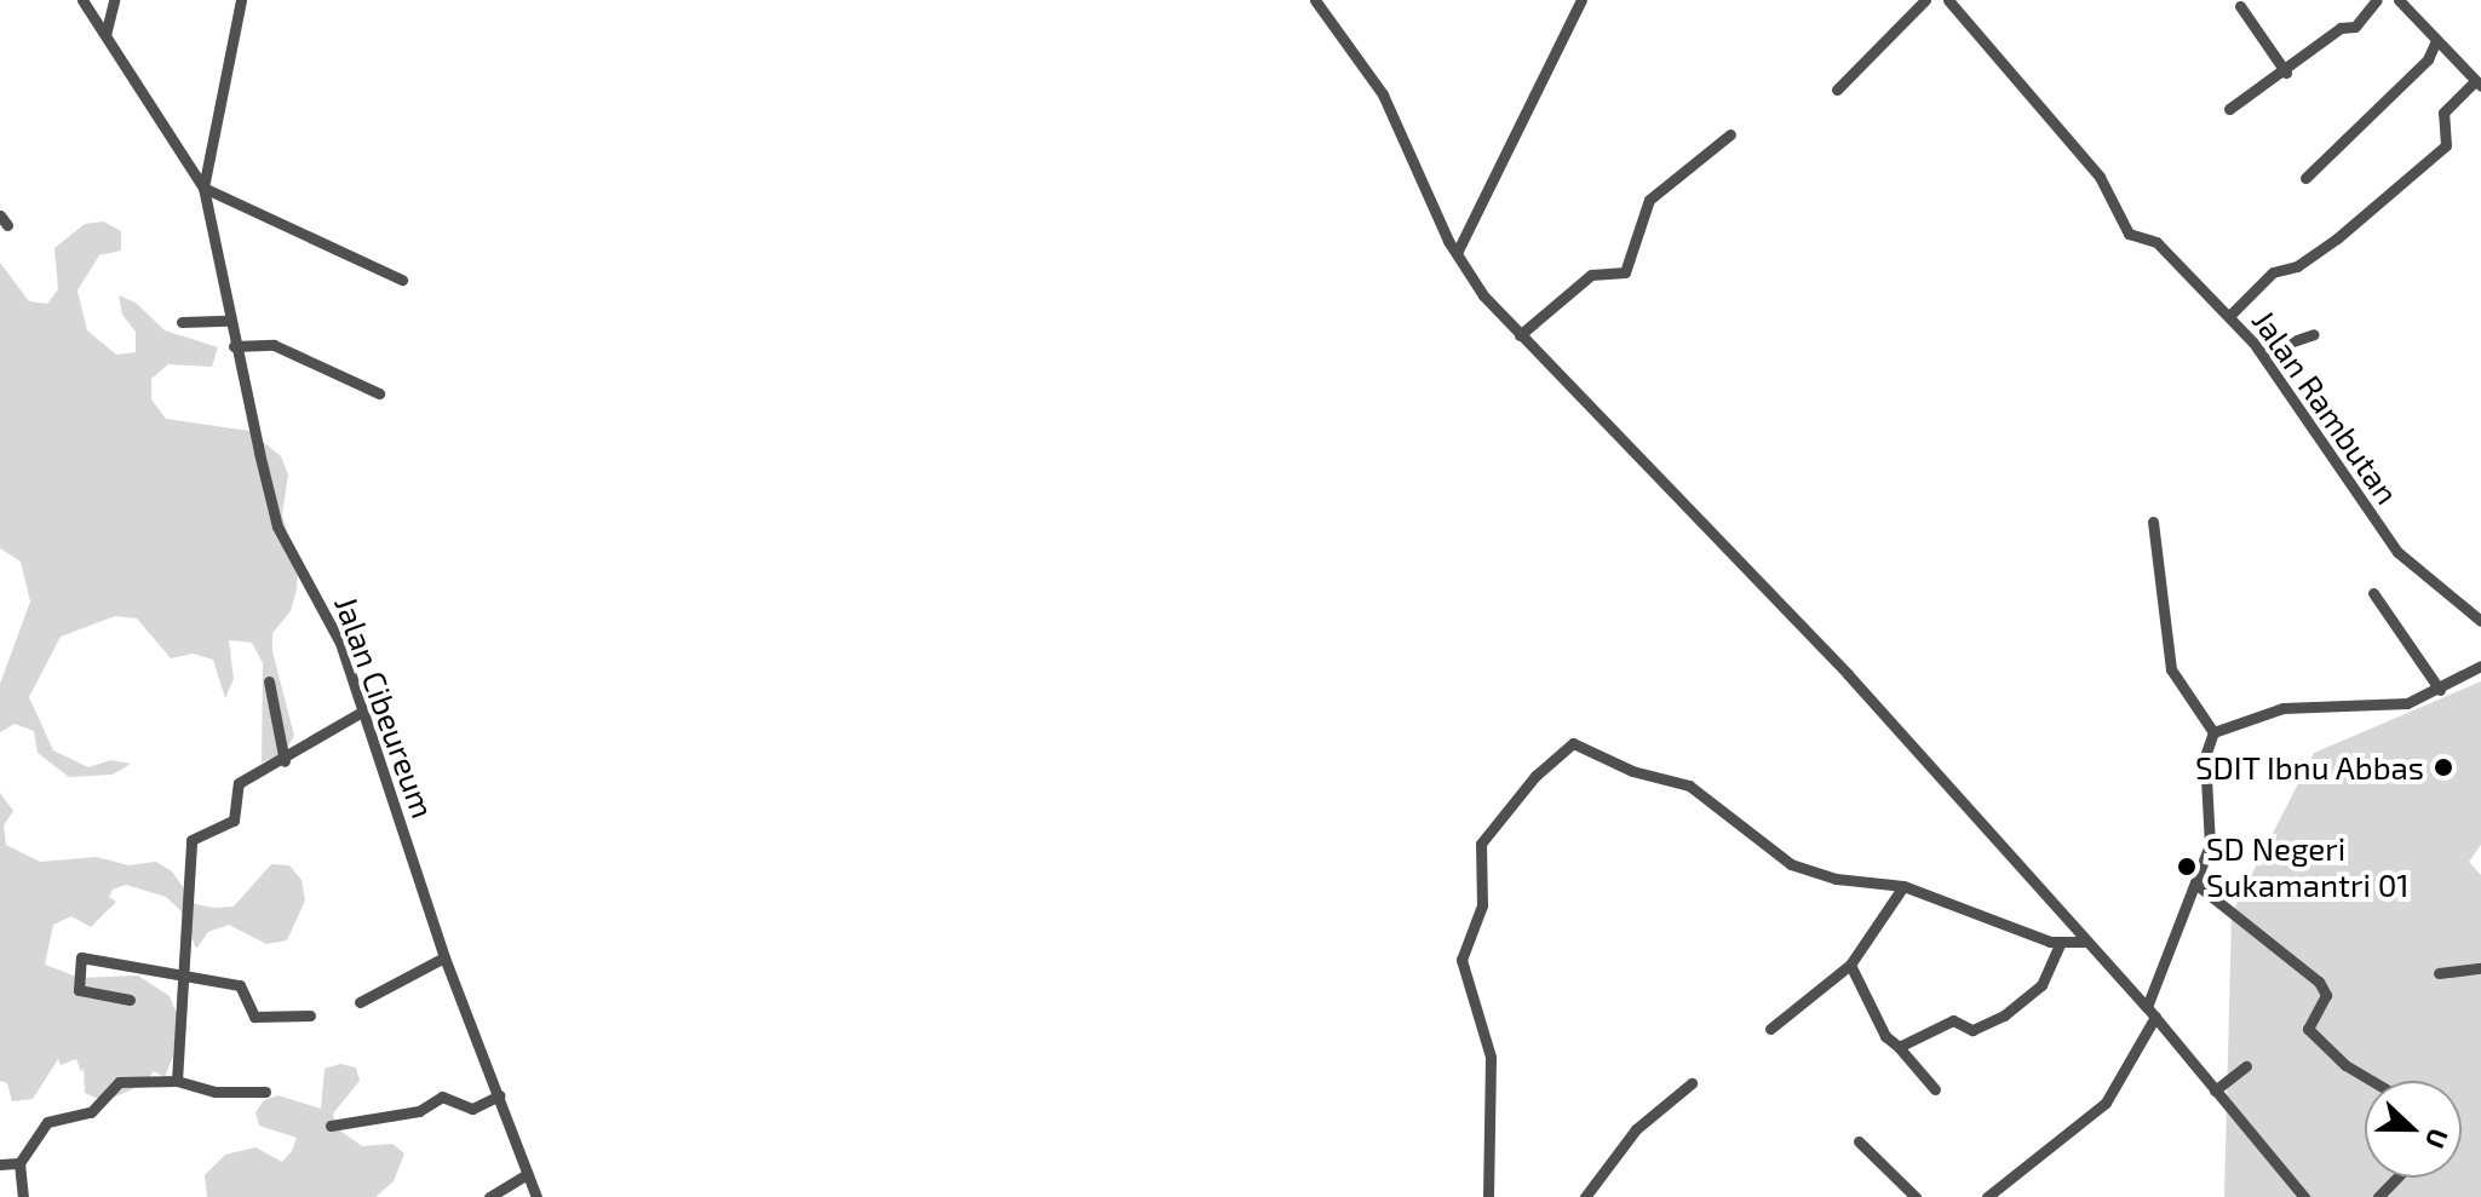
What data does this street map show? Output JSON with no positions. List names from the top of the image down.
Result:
{
  "streets": {
    "street": ["Jalan Rambutan", "Jalan Cibeureum"]
  },
  "places": ["SDIT Ibnu Abbas", "SD Negeri Sukamantri 01"],
  "north": "right"
}
